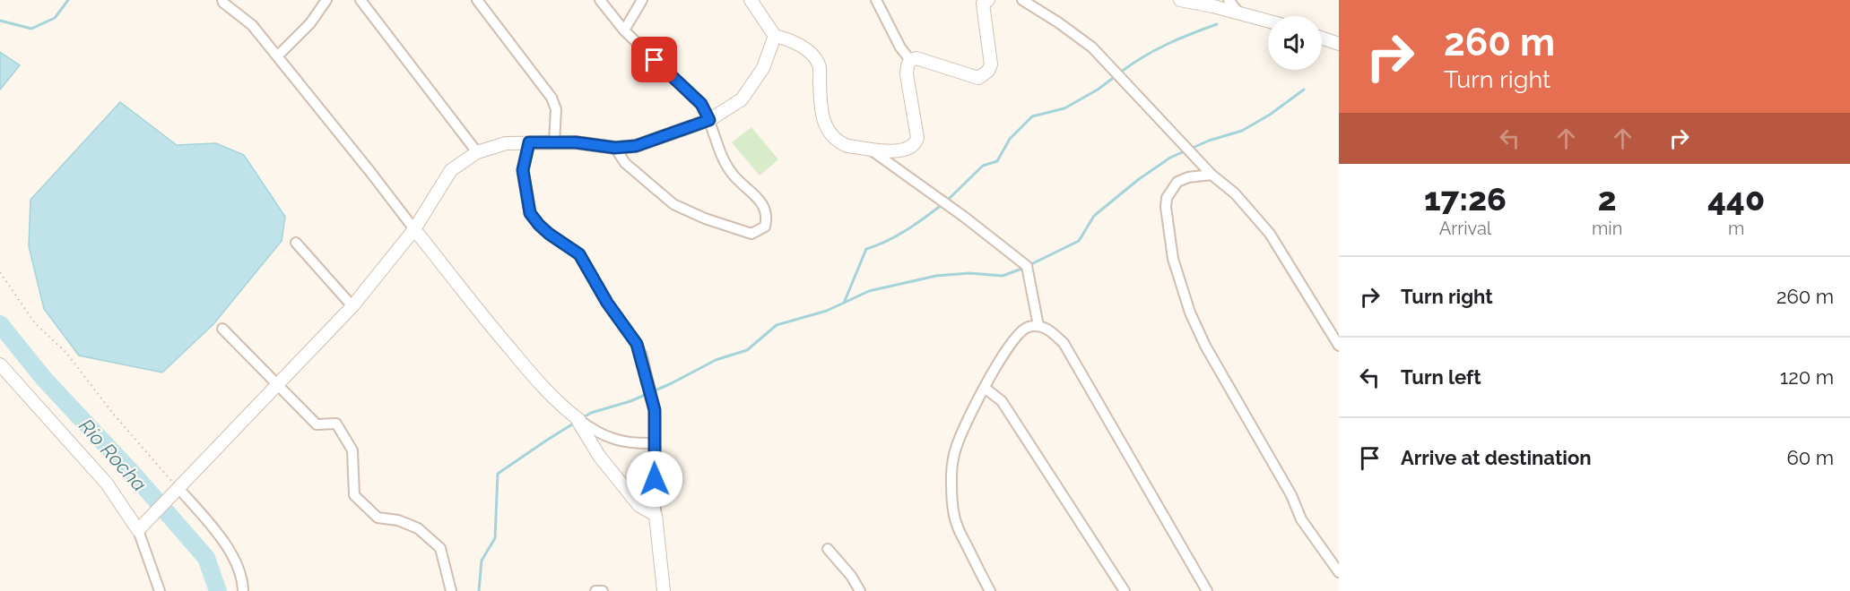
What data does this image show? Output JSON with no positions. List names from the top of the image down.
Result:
{
  "water": ["Río Rocha"],
  "page": {
    "turn": ["260 m", "Turn right"],
    "eta": [
      "17:26",
      "Arrival",
      "2",
      "min",
      "440",
      "m"
    ],
    "list": [
      {
        "name": "Turn right",
        "value": "260 m"
      },
      {
        "name": "Turn left",
        "value": "120 m"
      },
      {
        "name": "Arrive at destination",
        "value": "60 m"
      }
    ]
  }
}
